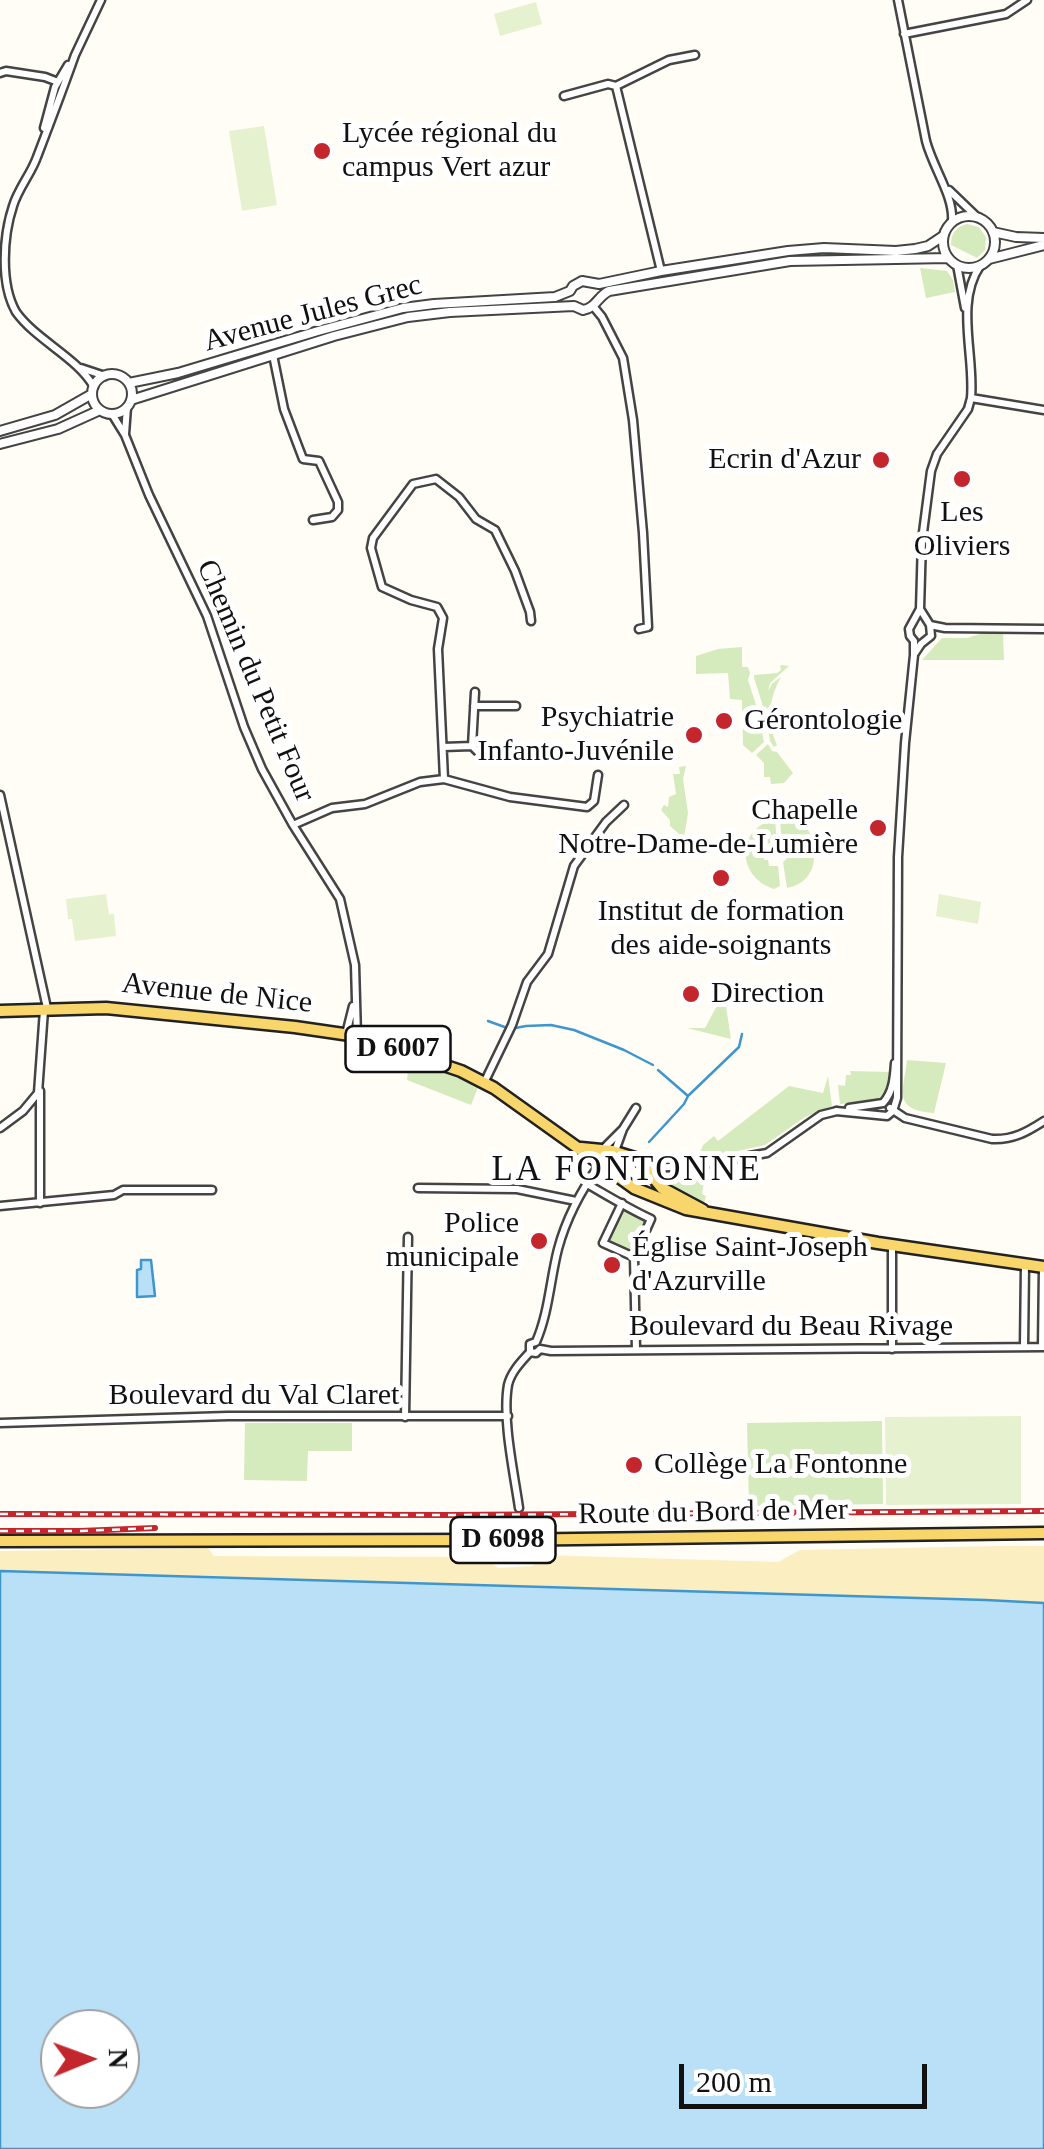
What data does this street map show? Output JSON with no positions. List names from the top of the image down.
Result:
{
  "streets": {
    "main road": [
      "Avenue de Nice",
      "D 6007",
      "Route du Bord de Mer",
      "D 6098"
    ],
    "street": [
      "Avenue Jules Grec",
      "Chemin du Petit Four",
      "Boulevard du Beau Rivage",
      "Boulevard du Val Claret"
    ]
  },
  "crossings": [
    ["Avenue Jules Grec", "Chemin du Petit Four"],
    ["Chemin du Petit Four", "Avenue de Nice"],
    ["Avenue de Nice", "D 6007"]
  ],
  "districts": ["LA FONTONNE"],
  "places": [
    "Lycée régional du campus Vert azur",
    "Ecrin d'Azur",
    "Les Oliviers",
    "Gérontologie",
    "Psychiatrie Infanto-Juvénile",
    "Chapelle Notre-Dame-de-Lumière",
    "Institut de formation des aide-soignants",
    "Direction",
    "Police municipale",
    "Église Saint-Joseph d'Azurville",
    "Collège La Fontonne"
  ],
  "scale_bar": "200 m",
  "north": "right"
}
